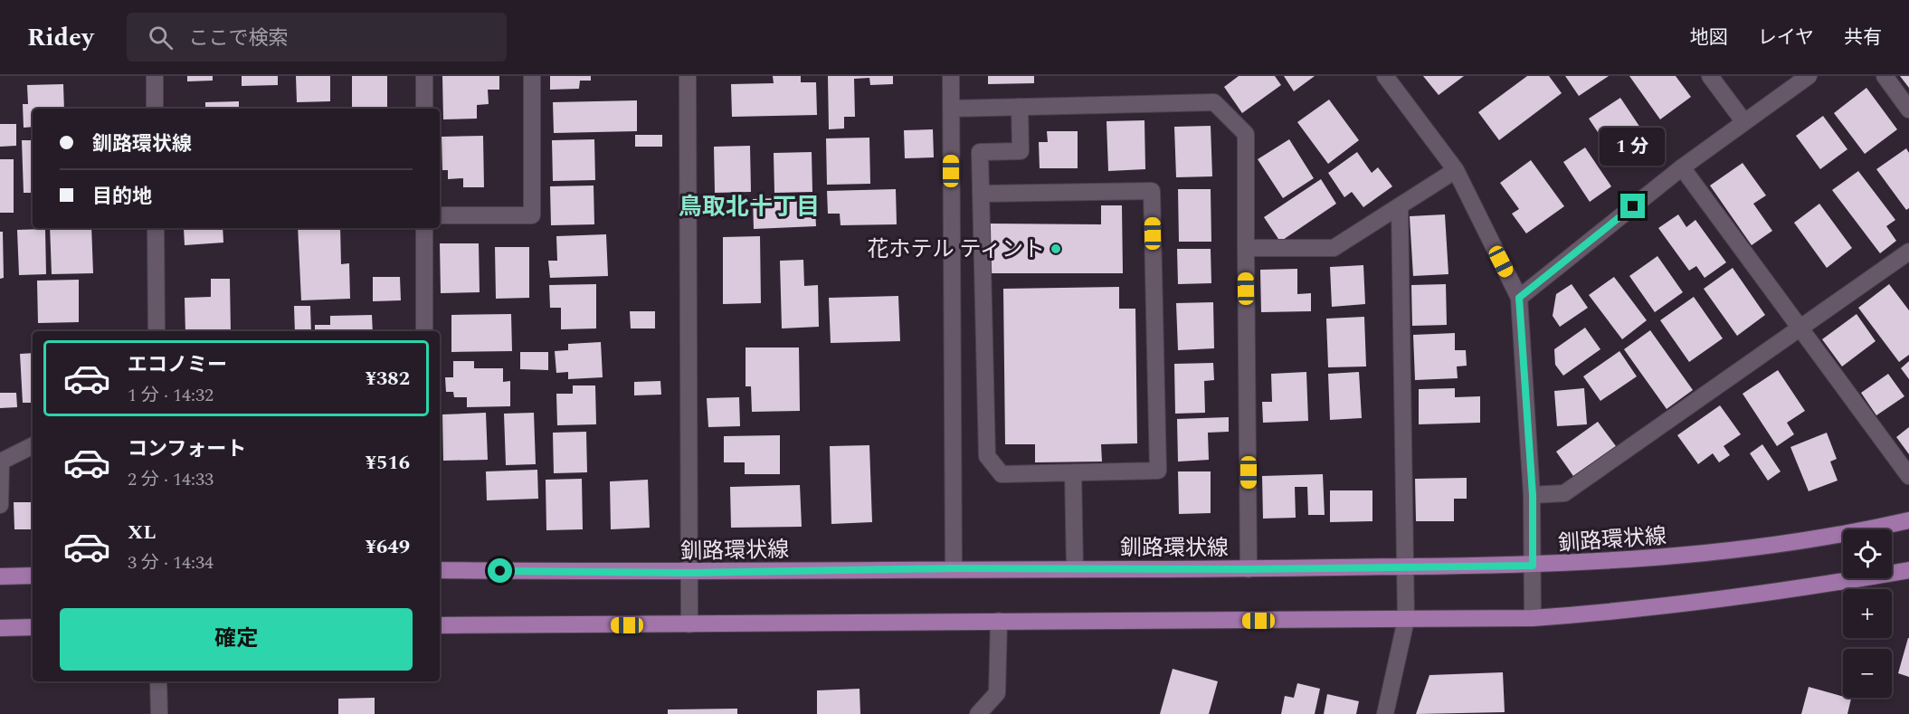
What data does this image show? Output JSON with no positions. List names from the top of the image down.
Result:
{
  "streets": {
    "main road": ["釧路環状線"]
  },
  "districts": ["鳥取北十丁目"],
  "places": ["花ホテル ティント"],
  "page": {
    "header": "Ridey",
    "search": "ここで検索",
    "nav": ["地図", "レイヤ", "共有"],
    "banner": ["釧路環状線", "目的地"],
    "bubble": "1 分",
    "list": [
      {
        "name": "エコノミー",
        "note": "1 分 · 14:32",
        "value": "¥382"
      },
      {
        "name": "コンフォート",
        "note": "2 分 · 14:33",
        "value": "¥516"
      },
      {
        "name": "XL",
        "note": "3 分 · 14:34",
        "value": "¥649"
      }
    ],
    "map_buttons": ["+", "−"],
    "buttons": "確定"
  }
}
